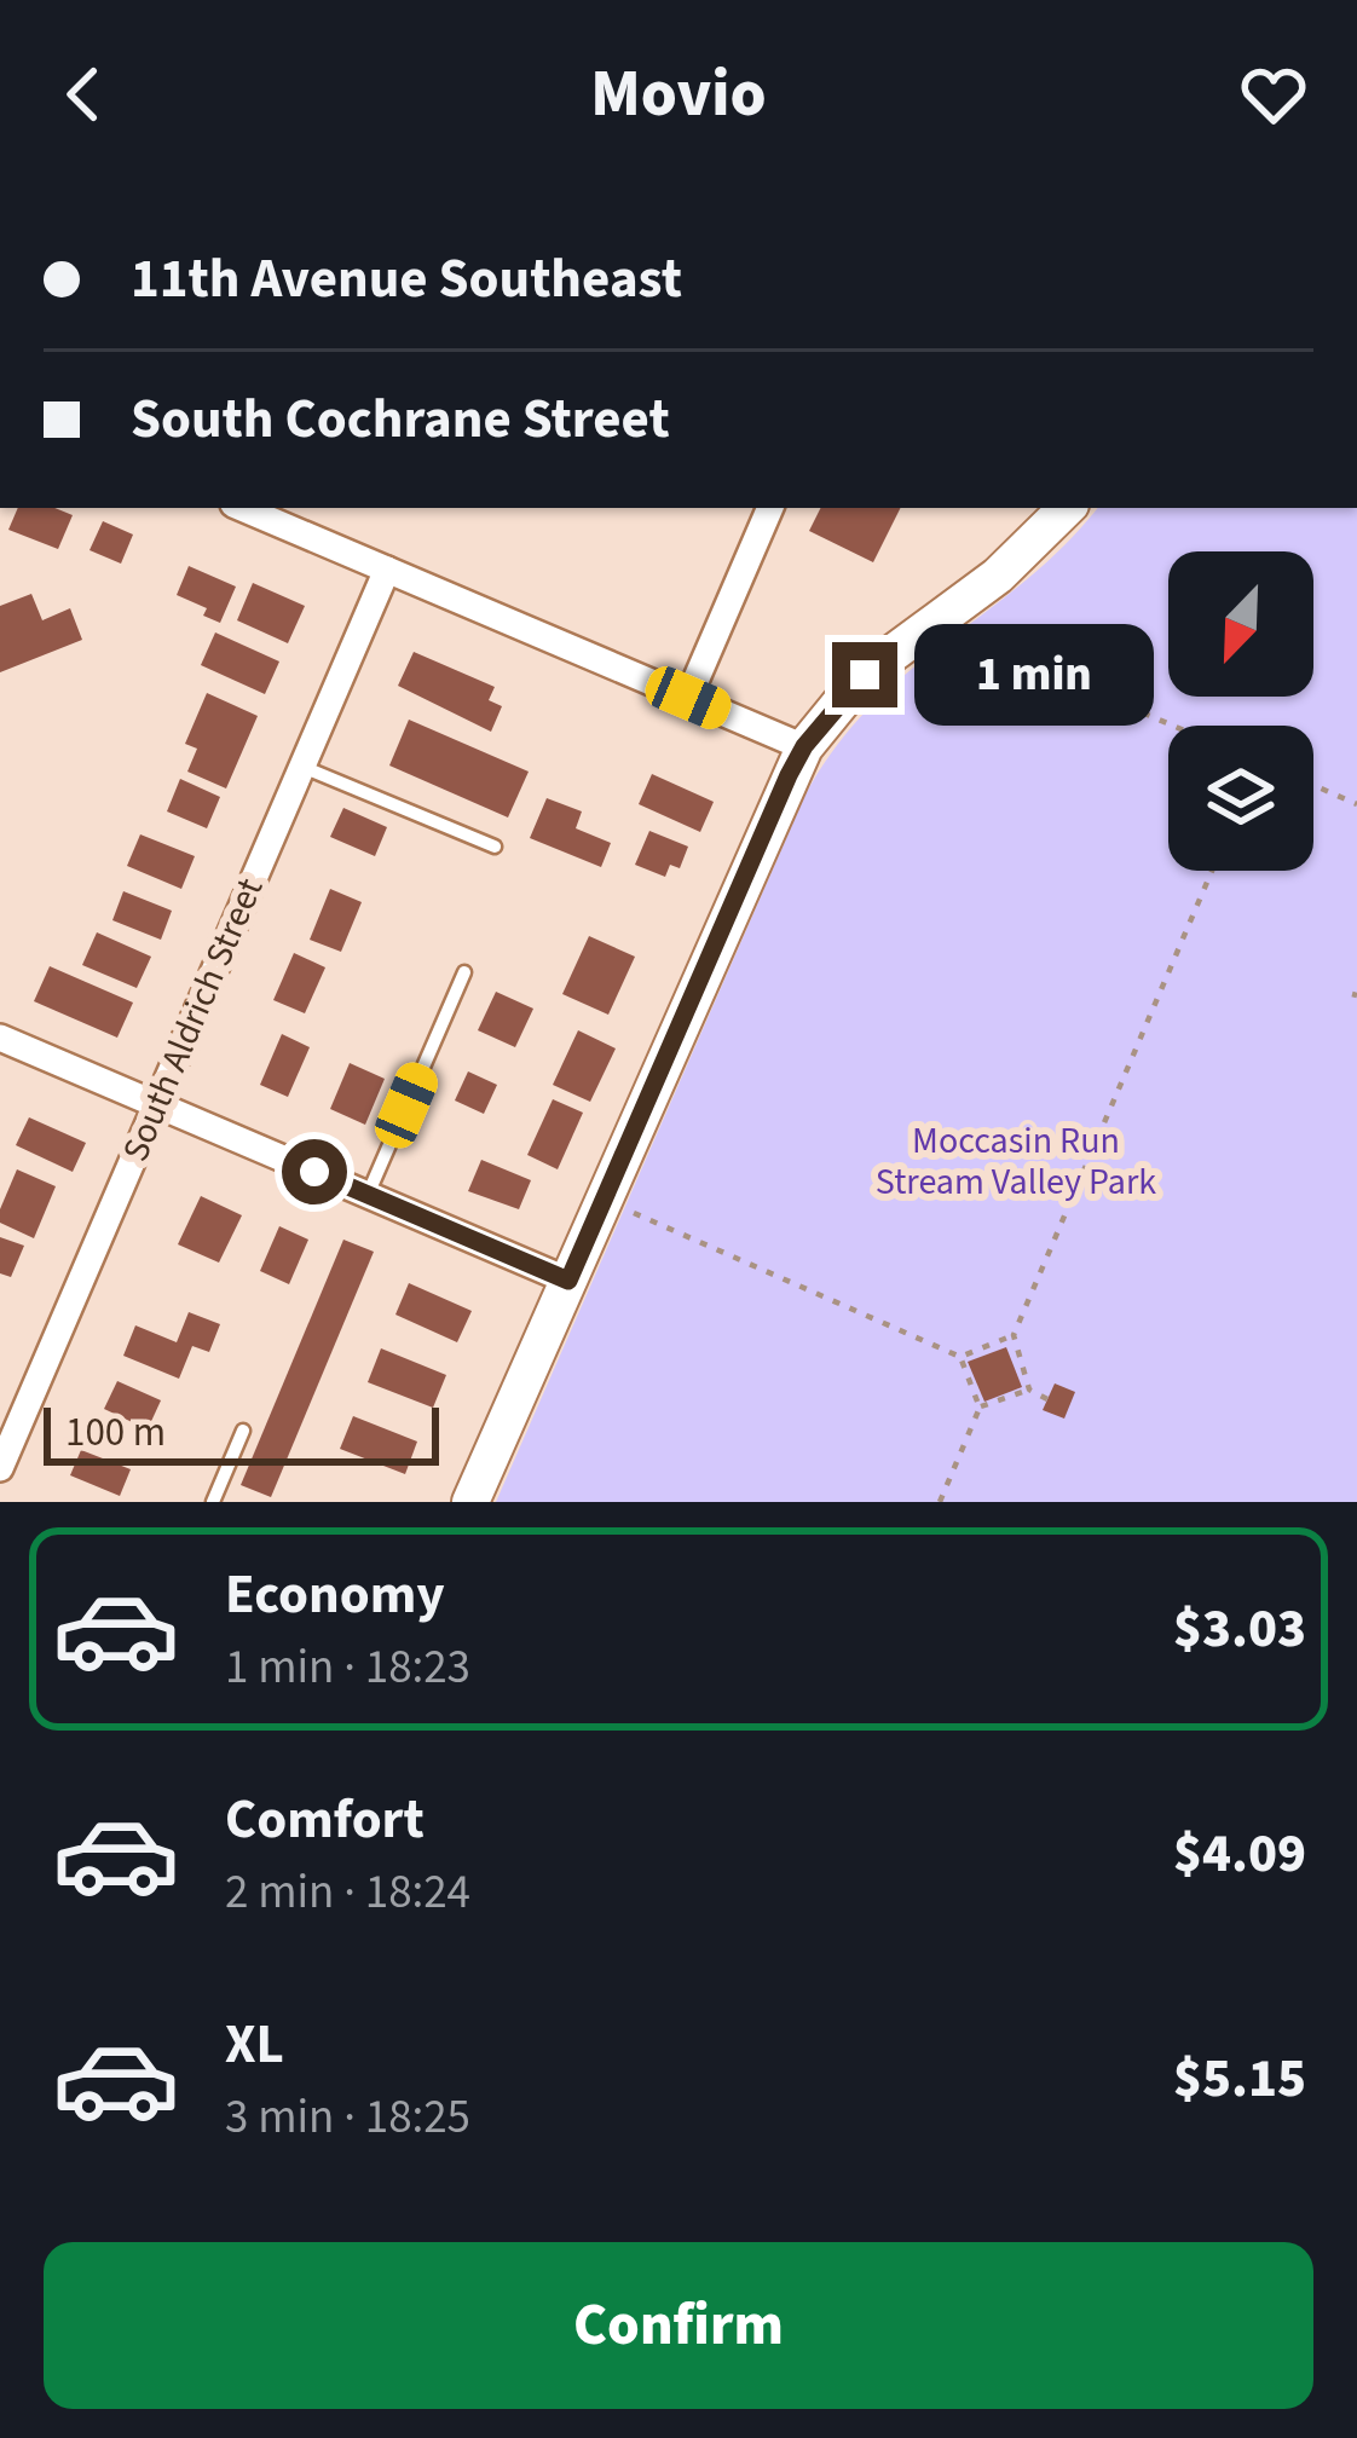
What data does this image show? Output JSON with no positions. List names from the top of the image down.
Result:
{
  "streets": {
    "street": ["South Aldrich Street"]
  },
  "parks": ["Moccasin Run Stream Valley Park"],
  "scale_bar": "100 m",
  "north": "bottom left",
  "page": {
    "header": "Movio",
    "banner": ["11th Avenue Southeast", "South Cochrane Street"],
    "bubble": "1 min",
    "scale": "100 m",
    "list": [
      {
        "name": "Economy",
        "note": "1 min · 18:23",
        "value": "$3.03"
      },
      {
        "name": "Comfort",
        "note": "2 min · 18:24",
        "value": "$4.09"
      },
      {
        "name": "XL",
        "note": "3 min · 18:25",
        "value": "$5.15"
      }
    ],
    "buttons": "Confirm"
  }
}
